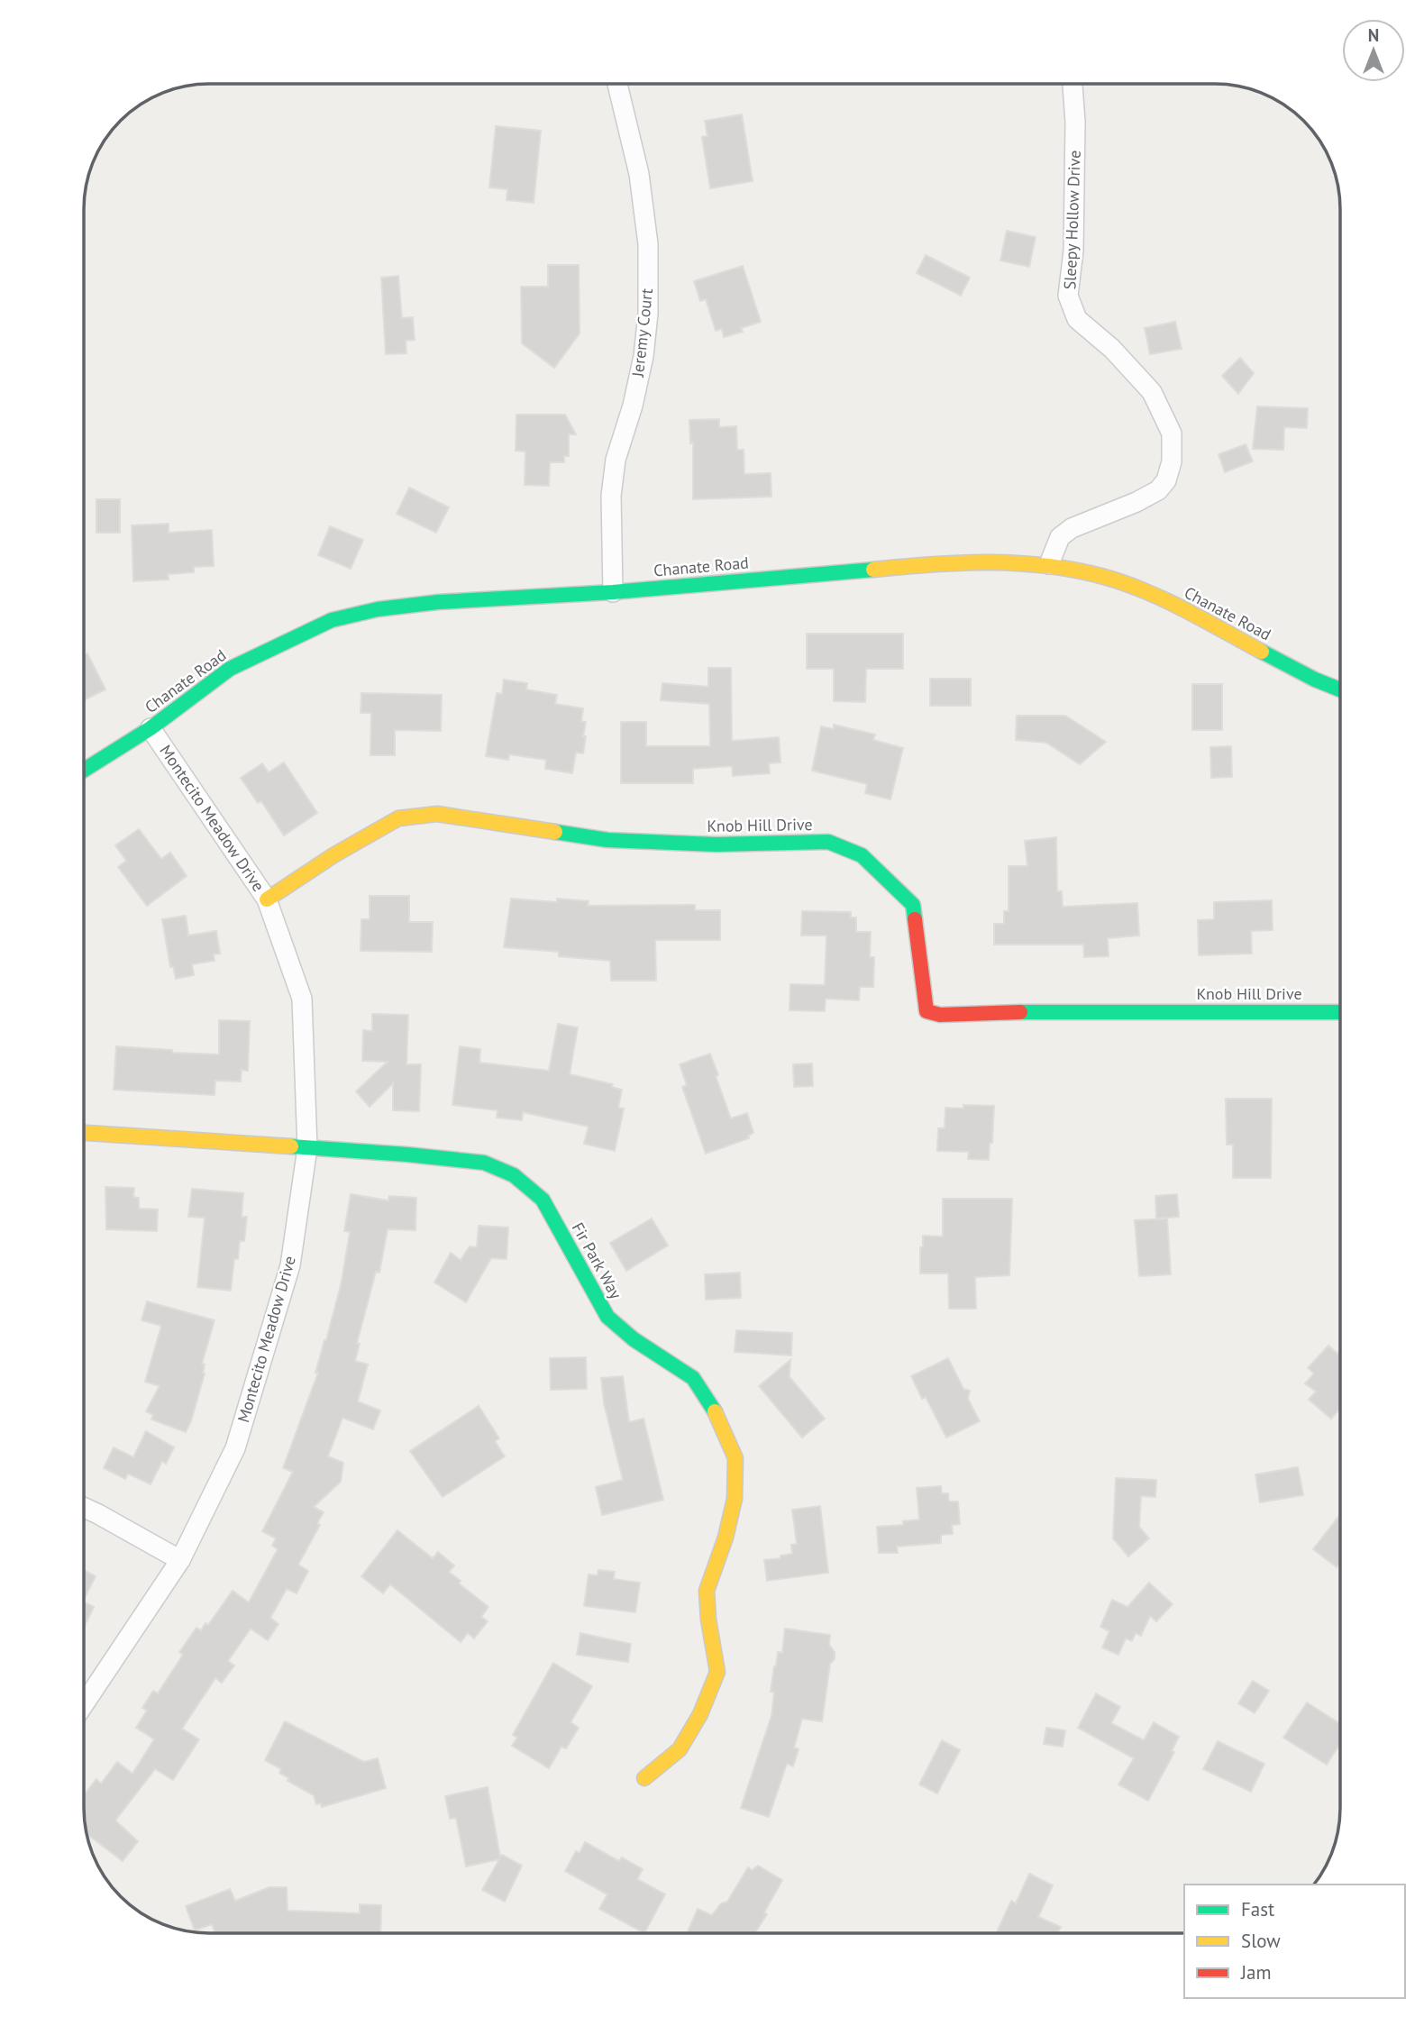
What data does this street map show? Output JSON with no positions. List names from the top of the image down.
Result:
{
  "streets": {
    "street": [
      "Sleepy Hollow Drive",
      "Jeremy Court",
      "Chanate Road",
      "Montecito Meadow Drive",
      "Knob Hill Drive",
      "Fir Park Way"
    ]
  },
  "crossings": [
    ["Sleepy Hollow Drive", "Chanate Road"],
    ["Jeremy Court", "Chanate Road"],
    ["Chanate Road", "Montecito Meadow Drive"],
    ["Montecito Meadow Drive", "Knob Hill Drive"],
    ["Montecito Meadow Drive", "Fir Park Way"]
  ],
  "legend": ["Fast", "Slow", "Jam"],
  "north": "top"
}
